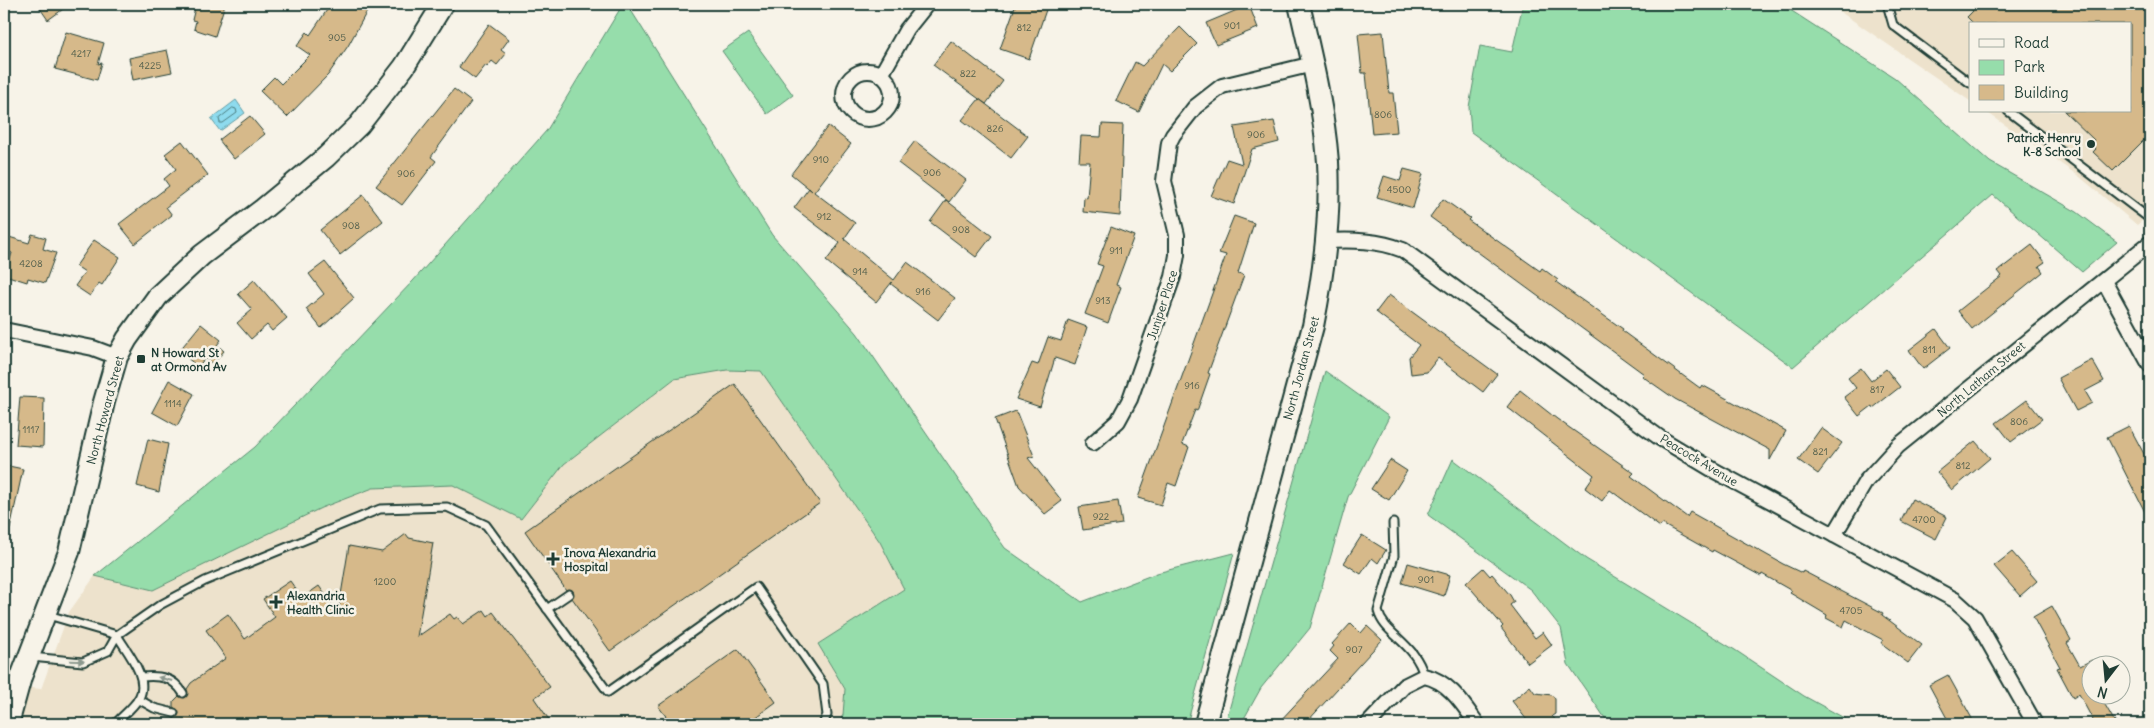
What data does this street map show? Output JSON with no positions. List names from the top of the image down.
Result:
{
  "streets": {
    "street": [
      "Juniper Place",
      "North Jordan Street",
      "North Latham Street",
      "North Howard Street",
      "Peacock Avenue"
    ]
  },
  "crossings": [
    ["Juniper Place", "North Jordan Street"],
    ["North Jordan Street", "Peacock Avenue"],
    ["North Latham Street", "Peacock Avenue"]
  ],
  "places": {
    "other": ["Patrick Henry K-8 School"],
    "transit": ["N Howard St at Ormond Av"],
    "health": ["Inova Alexandria Hospital", "Alexandria Health Clinic"]
  },
  "house_numbers": [
    "901",
    "812",
    "905",
    "4217",
    "4225",
    "822",
    "806",
    "826",
    "906",
    "910",
    "906",
    "906",
    "4500",
    "912",
    "908",
    "908",
    "911",
    "4208",
    "914",
    "916",
    "913",
    "811",
    "916",
    "817",
    "1114",
    "806",
    "1117",
    "821",
    "812",
    "922",
    "4700",
    "901",
    "1200",
    "4705",
    "907"
  ],
  "legend": ["Road", "Park", "Building"],
  "north": "bottom"
}
